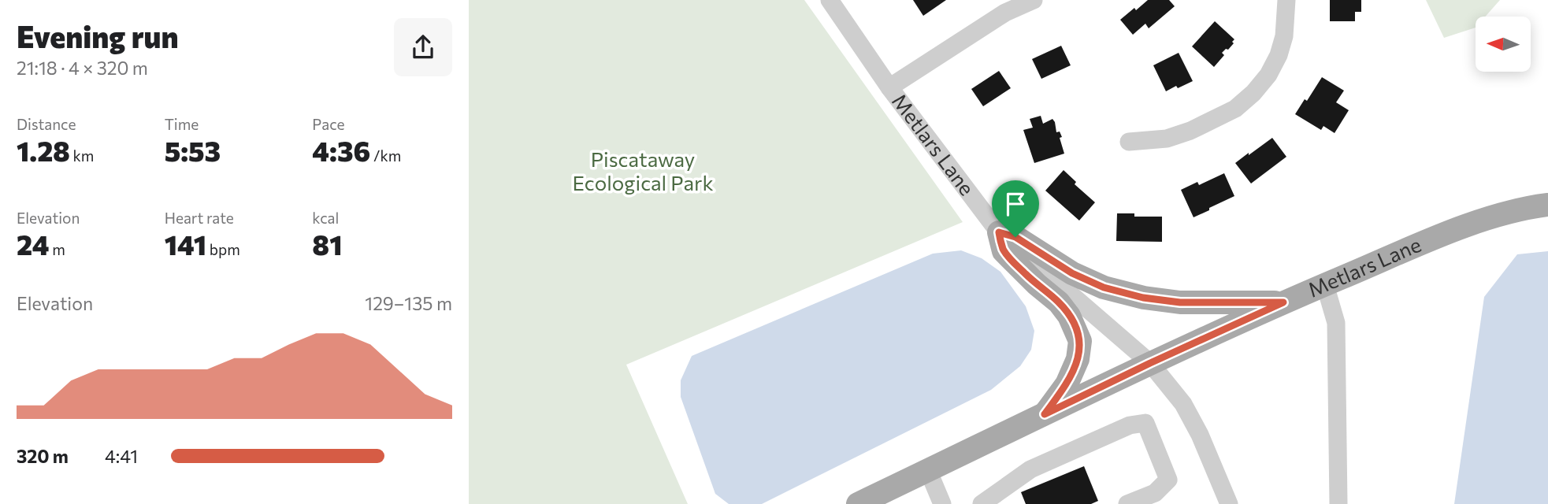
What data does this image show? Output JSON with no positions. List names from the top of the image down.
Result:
{
  "streets": {
    "main road": ["Metlars Lane"]
  },
  "parks": ["Piscataway Ecological Park"],
  "north": "left",
  "page": {
    "heading": ["Evening run", "21:18 · 4 × 320 m"],
    "stats": [
      ["Distance", "1.28 km"],
      ["Time", "5:53"],
      ["Pace", "4:36 /km"],
      ["Elevation", "24 m"],
      ["Heart rate", "141 bpm"],
      ["kcal", "81"]
    ],
    "chart": ["Elevation", "129–135 m"],
    "list": [
      {
        "name": "320 m",
        "note": "4:41"
      }
    ]
  }
}
